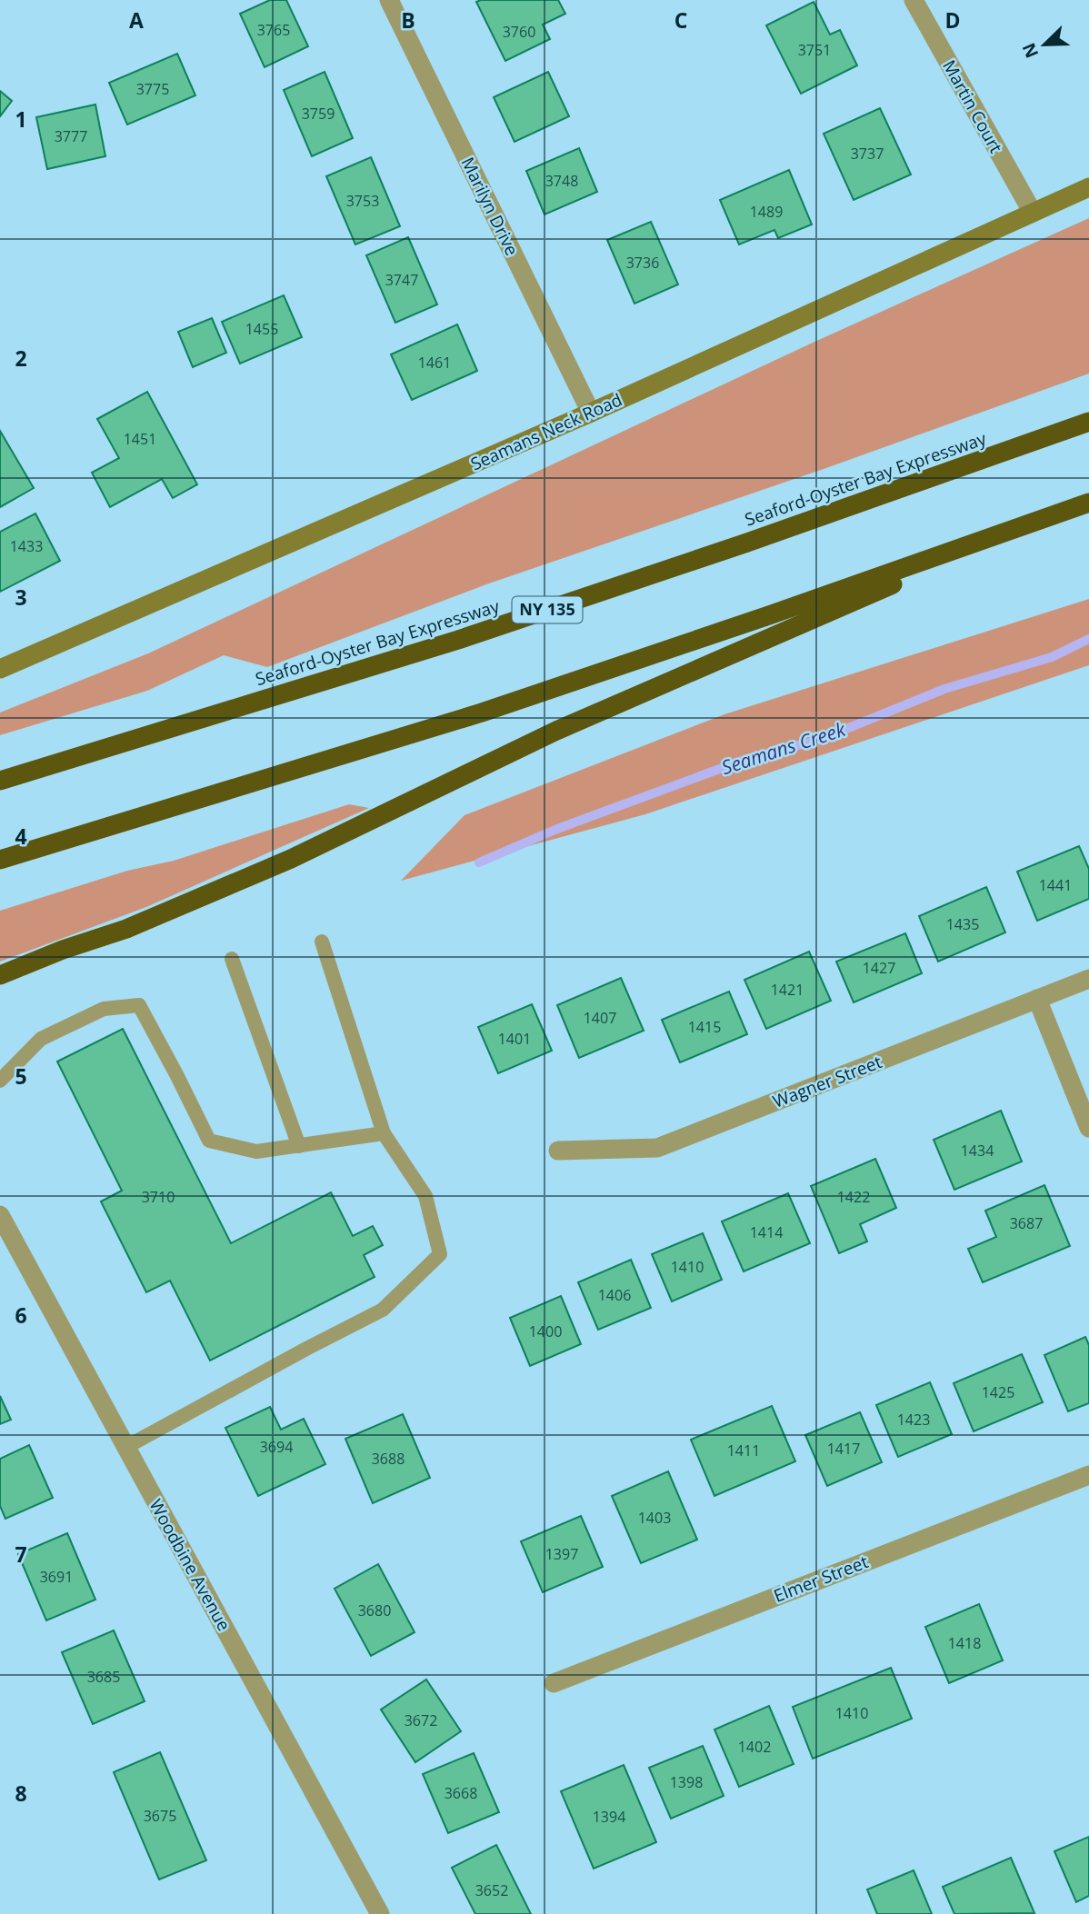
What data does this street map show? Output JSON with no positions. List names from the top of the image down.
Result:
{
  "streets": {
    "highway": ["Seaford-Oyster Bay Expressway", "NY 135"],
    "street": [
      "Martin Court",
      "Marilyn Drive",
      "Seamans Neck Road",
      "Wagner Street",
      "Woodbine Avenue",
      "Elmer Street"
    ]
  },
  "crossings": [
    ["Martin Court", "Seamans Neck Road"],
    ["Marilyn Drive", "Seamans Neck Road"]
  ],
  "water": ["Seamans Creek"],
  "house_numbers": [
    "3765",
    "3760",
    "3751",
    "3775",
    "3759",
    "3777",
    "3737",
    "3748",
    "3753",
    "1489",
    "3736",
    "3747",
    "1455",
    "1461",
    "1451",
    "1433",
    "1441",
    "1435",
    "1427",
    "1421",
    "1407",
    "1415",
    "1401",
    "1434",
    "3710",
    "1422",
    "3687",
    "1414",
    "1410",
    "1406",
    "1400",
    "1425",
    "1423",
    "3694",
    "1417",
    "1411",
    "3688",
    "1403",
    "1397",
    "3691",
    "3680",
    "1418",
    "3685",
    "1410",
    "3672",
    "1402",
    "1398",
    "3668",
    "3675",
    "1394",
    "3652"
  ],
  "north": "bottom left",
  "grid": {
    "columns": [
      "A",
      "B",
      "C",
      "D"
    ],
    "rows": [
      "1",
      "2",
      "3",
      "4",
      "5",
      "6",
      "7",
      "8"
    ]
  }
}
